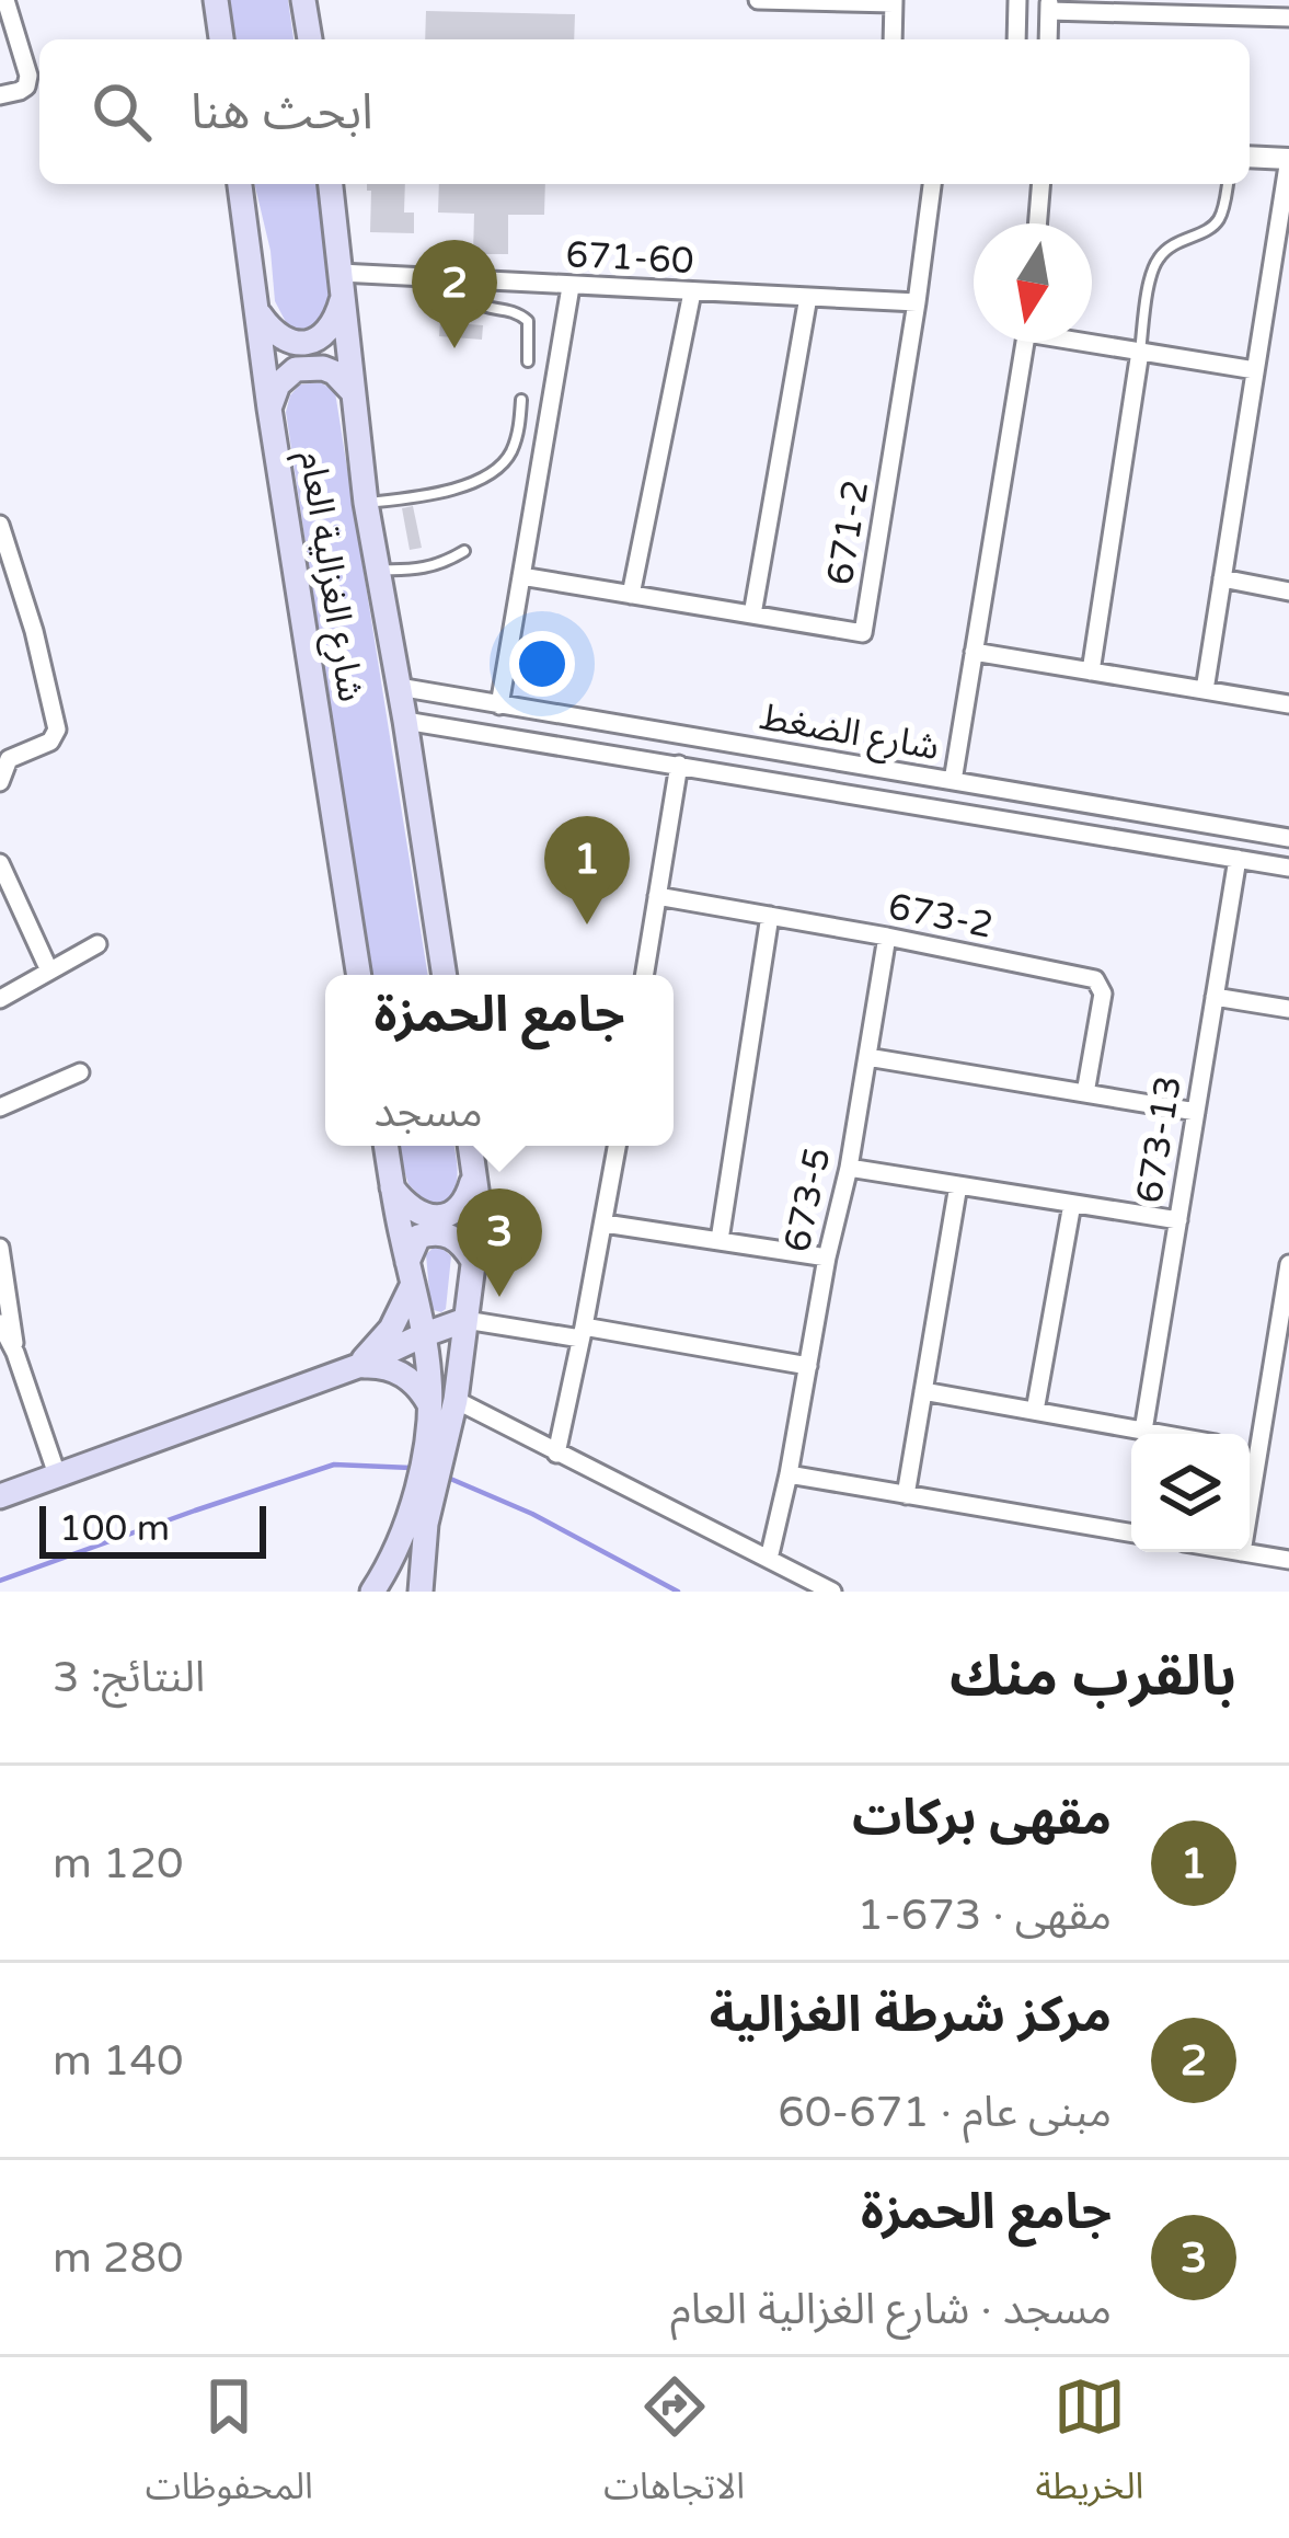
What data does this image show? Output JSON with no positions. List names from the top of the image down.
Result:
{
  "streets": {
    "main road": ["شارع الغزالية العام"],
    "street": [
      "671-60",
      "671-2",
      "شارع الضغط",
      "673-2",
      "673-13",
      "673-5"
    ]
  },
  "crossings": [
    ["671-60", "671-2"],
    ["671-60", "شارع الغزالية العام"],
    ["شارع الغزالية العام", "شارع الضغط"],
    ["شارع الضغط", "673-13"],
    ["673-2", "673-5"]
  ],
  "scale_bar": "100 m",
  "north": "bottom",
  "page": {
    "search": "ابحث هنا",
    "pins": ["2", "1", "3"],
    "popup": ["جامع الحمزة", "مسجد"],
    "scale": "100 m",
    "heading": ["بالقرب منك", "النتائج: 3"],
    "list": [
      {
        "mark": "1",
        "name": "مقهى بركات",
        "note": "مقهى · 673-1",
        "value": "120 m"
      },
      {
        "mark": "2",
        "name": "مركز شرطة الغزالية",
        "note": "مبنى عام · 671-60",
        "value": "140 m"
      },
      {
        "mark": "3",
        "name": "جامع الحمزة",
        "note": "مسجد · شارع الغزالية العام",
        "value": "280 m"
      }
    ],
    "nav": ["الخريطة", "الاتجاهات", "المحفوظات"]
  }
}
